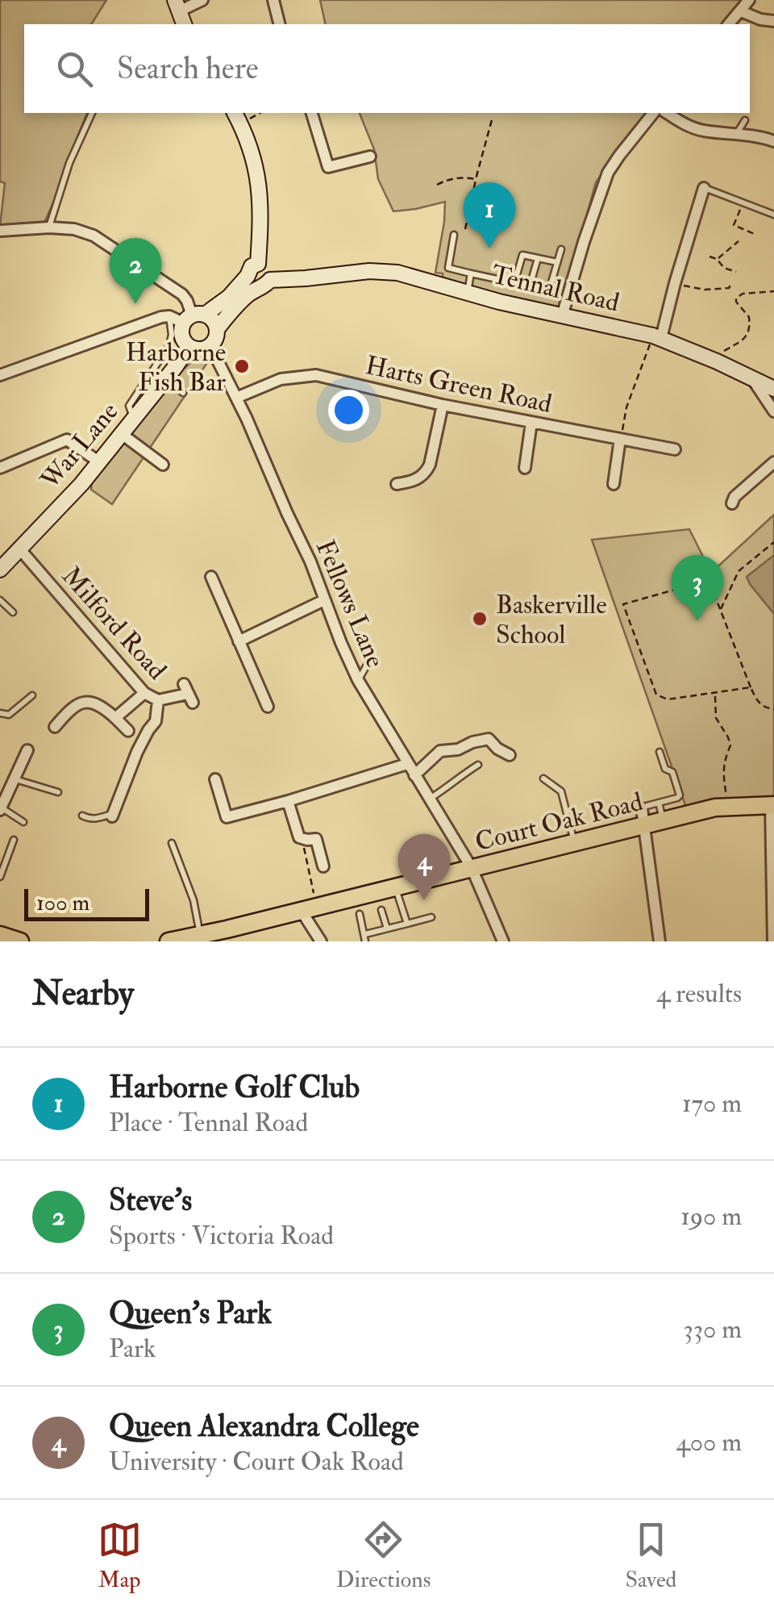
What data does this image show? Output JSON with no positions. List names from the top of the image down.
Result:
{
  "streets": {
    "main road": ["Court Oak Road"],
    "street": [
      "Tennal Road",
      "Harts Green Road",
      "War Lane",
      "Fellows Lane",
      "Milford Road"
    ]
  },
  "crossings": [
    ["Harts Green Road", "Fellows Lane"],
    ["War Lane", "Fellows Lane"],
    ["War Lane", "Milford Road"],
    ["Fellows Lane", "Court Oak Road"]
  ],
  "places": ["Harborne Fish Bar", "Baskerville School"],
  "scale_bar": "100 m",
  "page": {
    "search": "Search here",
    "pins": [
      "1",
      "2",
      "3",
      "4"
    ],
    "scale": "100 m",
    "heading": ["Nearby", "4 results"],
    "list": [
      {
        "mark": "1",
        "name": "Harborne Golf Club",
        "note": "Place · Tennal Road",
        "value": "170 m"
      },
      {
        "mark": "2",
        "name": "Steve’s",
        "note": "Sports · Victoria Road",
        "value": "190 m"
      },
      {
        "mark": "3",
        "name": "Queen's Park",
        "note": "Park",
        "value": "330 m"
      },
      {
        "mark": "4",
        "name": "Queen Alexandra College",
        "note": "University · Court Oak Road",
        "value": "400 m"
      }
    ],
    "nav": ["Map", "Directions", "Saved"]
  }
}
